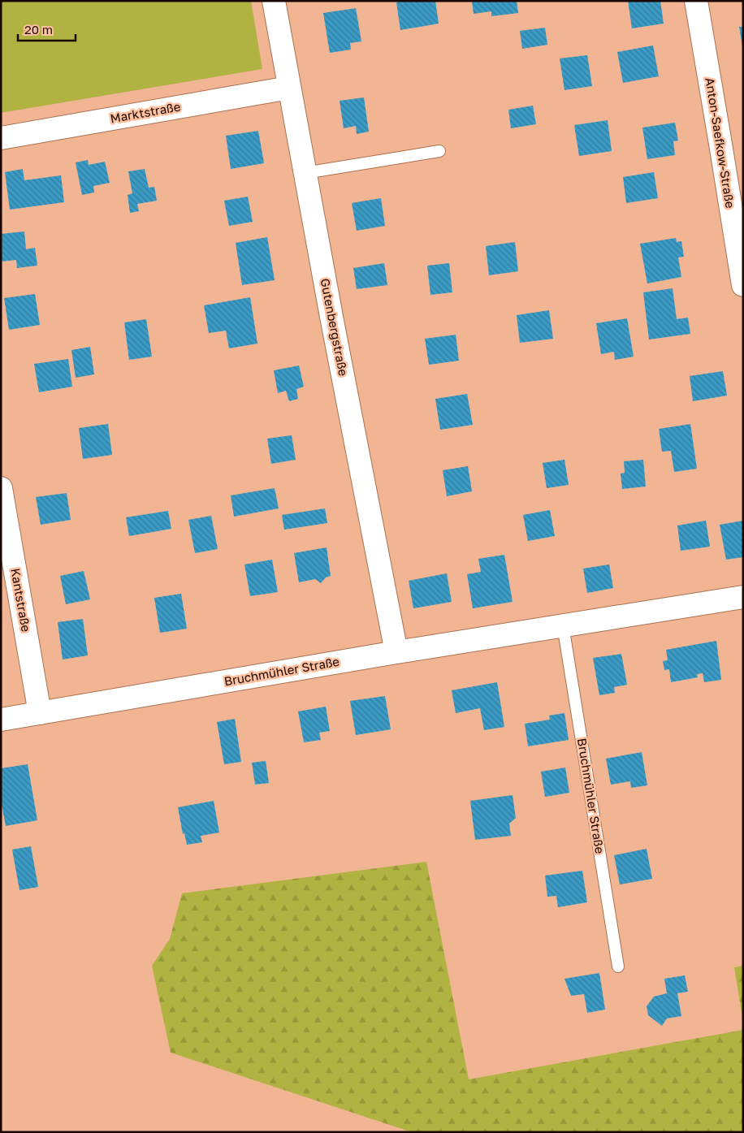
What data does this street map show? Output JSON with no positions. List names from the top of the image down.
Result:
{
  "streets": {
    "street": [
      "Marktstraße",
      "Anton-Saefkow-Straße",
      "Gutenbergstraße",
      "Kantstraße",
      "Bruchmühler Straße"
    ]
  },
  "crossings": [
    ["Marktstraße", "Gutenbergstraße"],
    ["Gutenbergstraße", "Bruchmühler Straße"],
    ["Kantstraße", "Bruchmühler Straße"]
  ],
  "scale_bar": "20 m"
}
